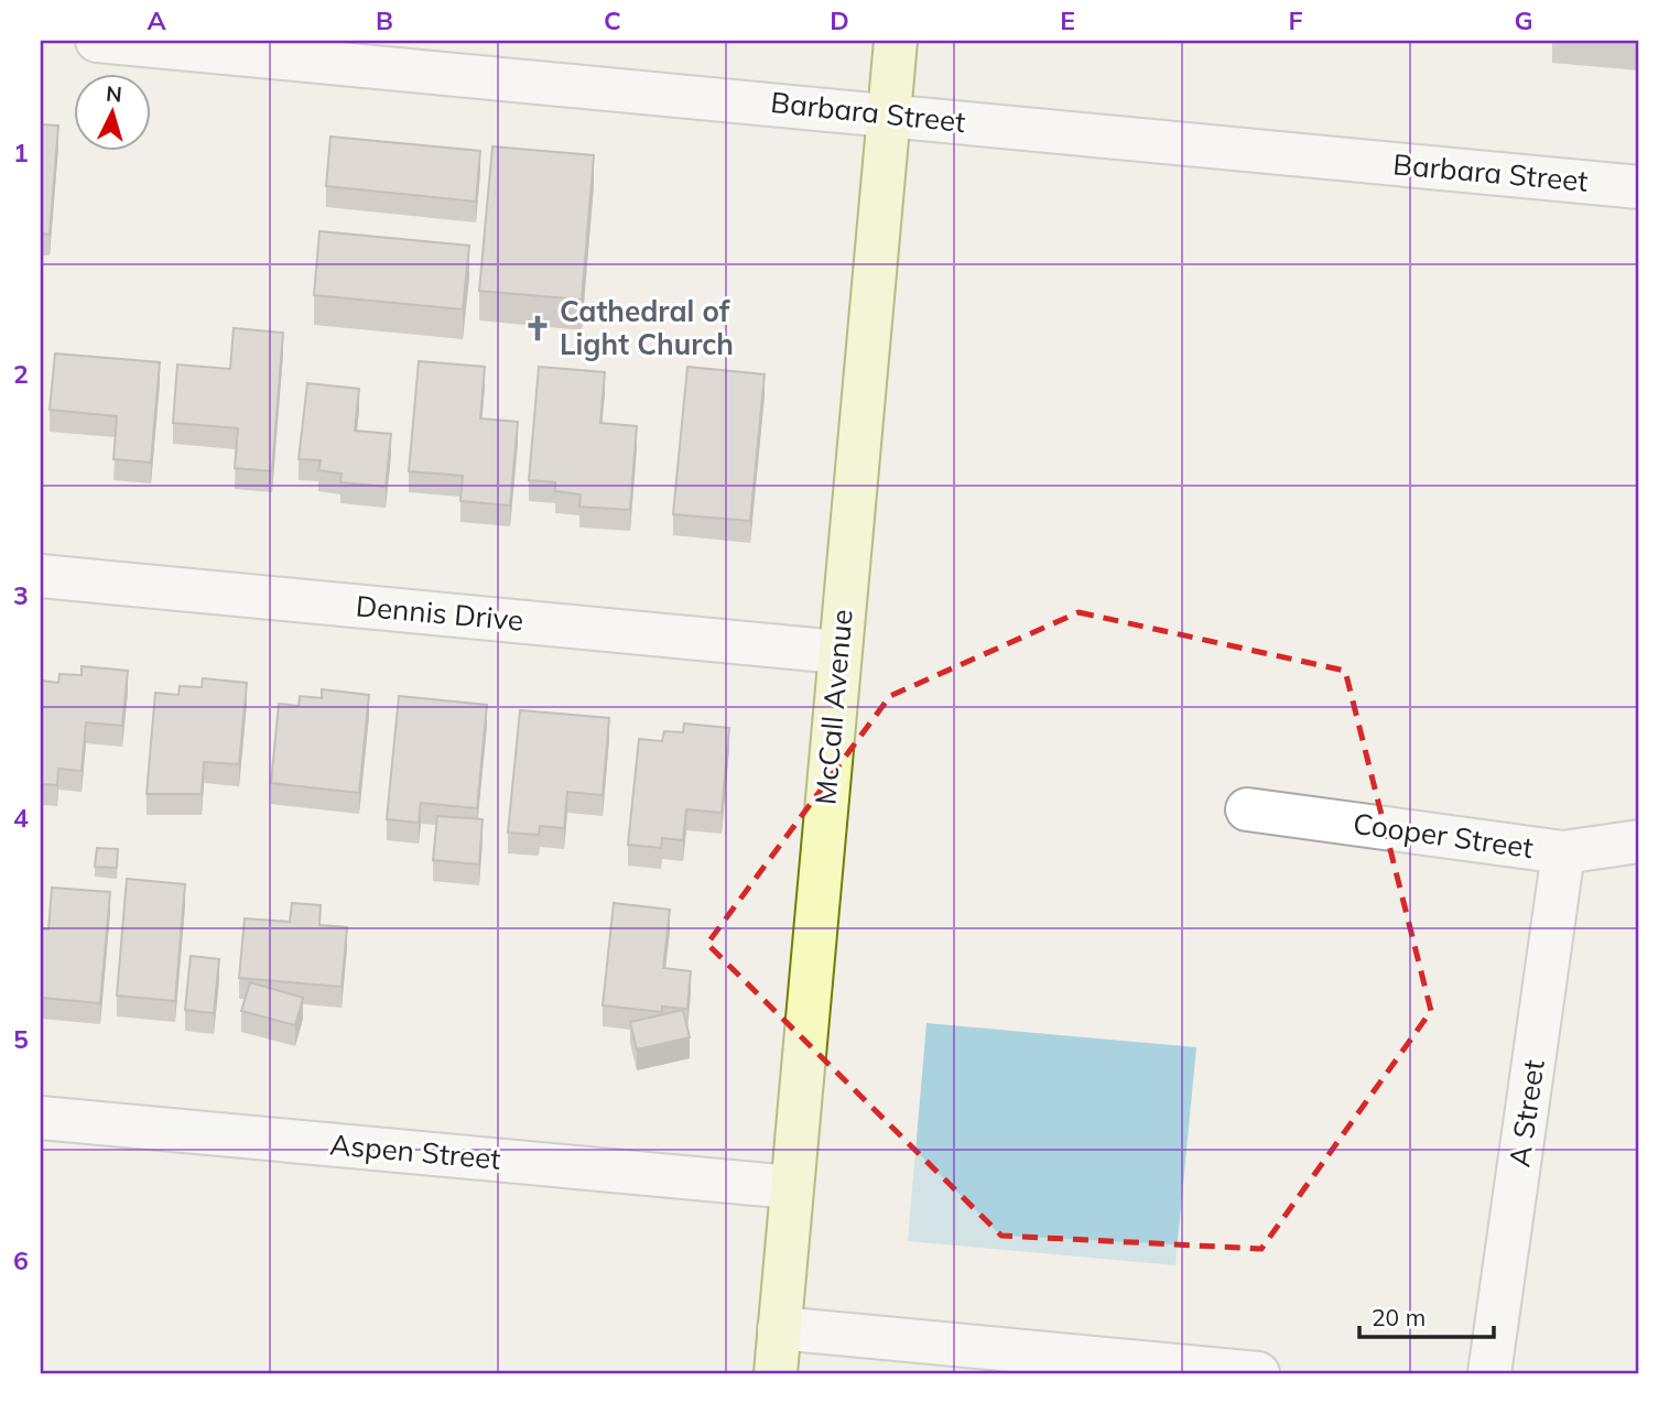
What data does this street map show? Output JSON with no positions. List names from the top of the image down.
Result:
{
  "streets": {
    "main road": ["McCall Avenue"],
    "street": [
      "Barbara Street",
      "Dennis Drive",
      "Cooper Street",
      "A Street",
      "Aspen Street"
    ]
  },
  "crossings": [
    ["Barbara Street", "McCall Avenue"],
    ["Dennis Drive", "McCall Avenue"],
    ["McCall Avenue", "Aspen Street"],
    ["Cooper Street", "A Street"]
  ],
  "places": {
    "church": ["Cathedral of Light Church"]
  },
  "scale_bar": "20 m",
  "north": "top",
  "grid": {
    "columns": [
      "A",
      "B",
      "C",
      "D",
      "E",
      "F",
      "G"
    ],
    "rows": [
      "1",
      "2",
      "3",
      "4",
      "5",
      "6"
    ]
  }
}
